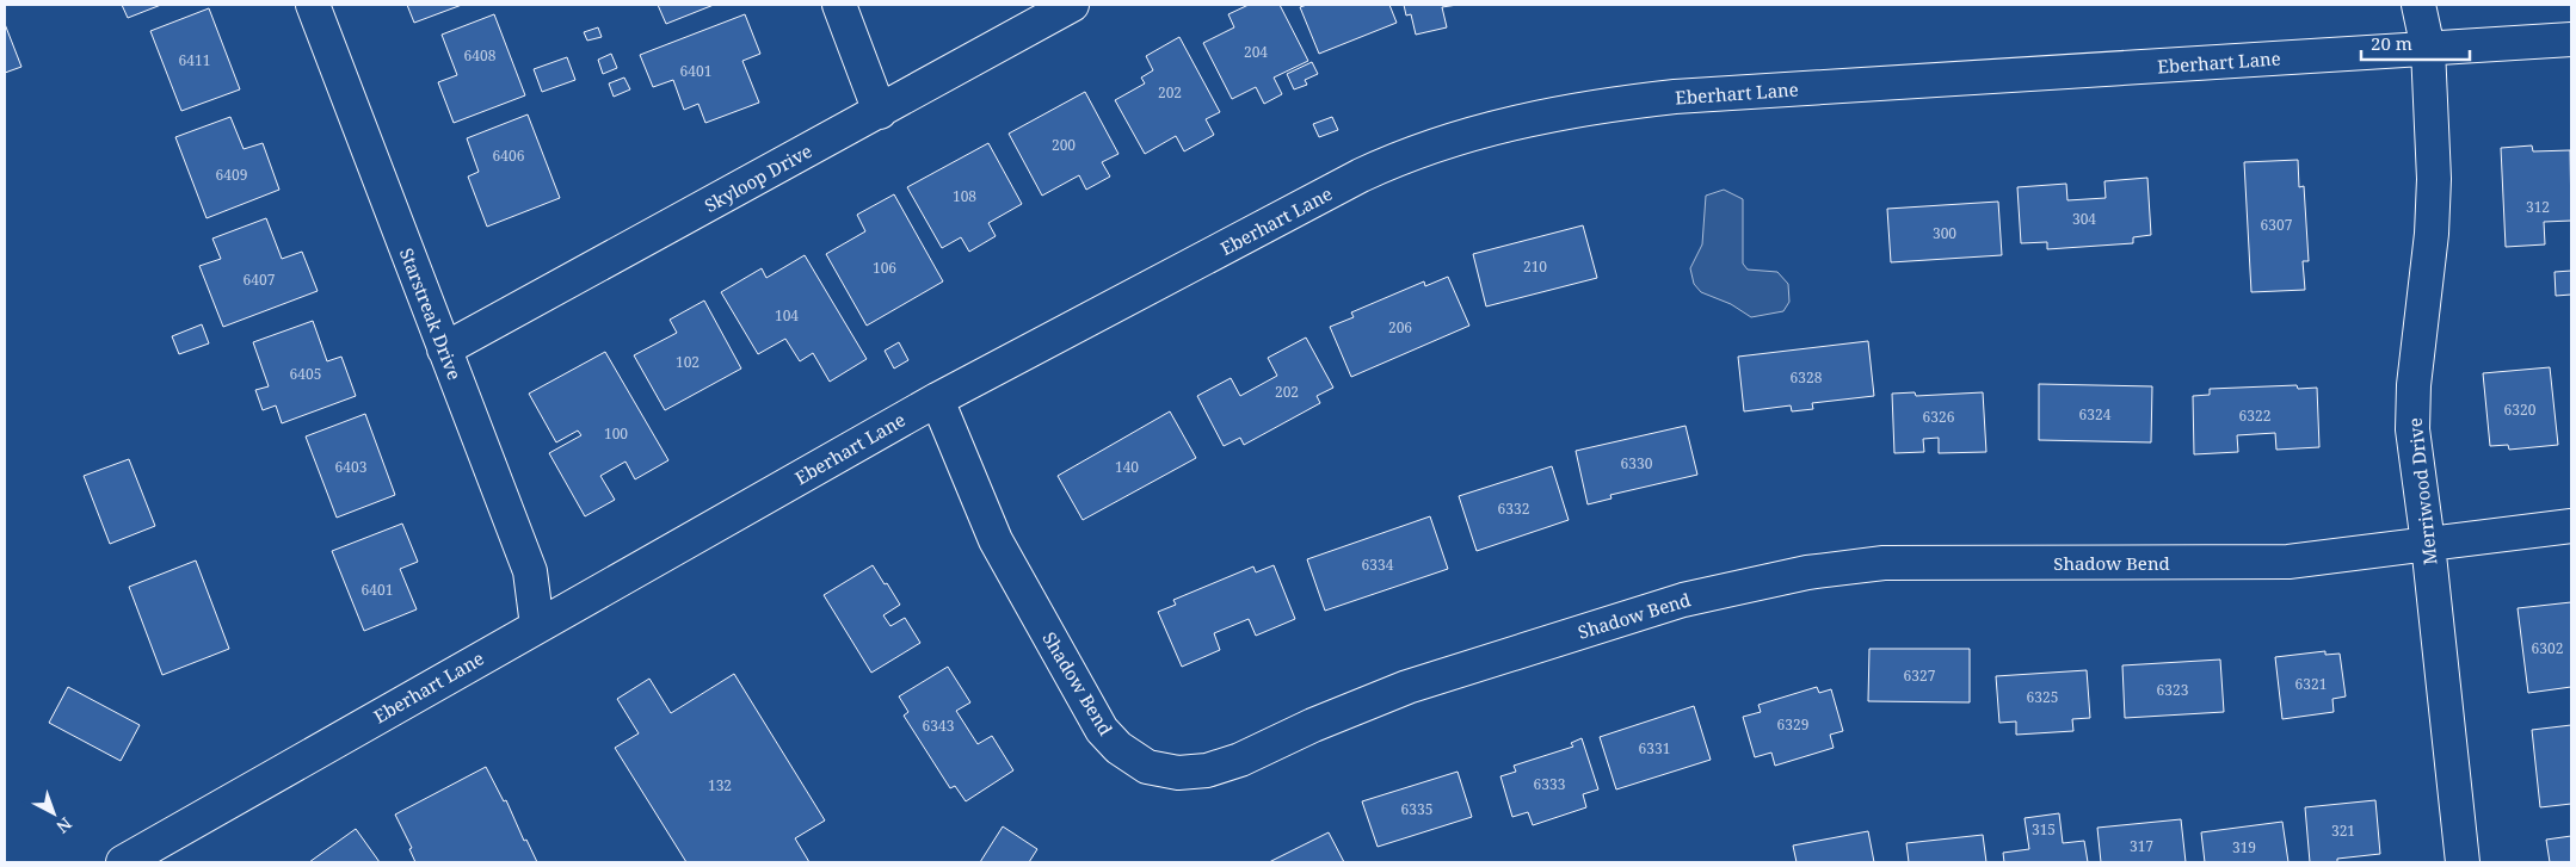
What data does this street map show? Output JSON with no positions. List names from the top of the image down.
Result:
{
  "streets": {
    "street": [
      "Eberhart Lane",
      "Skyloop Drive",
      "Starstreak Drive",
      "Merriwood Drive",
      "Shadow Bend"
    ]
  },
  "crossings": [
    ["Eberhart Lane", "Starstreak Drive"],
    ["Eberhart Lane", "Merriwood Drive"],
    ["Eberhart Lane", "Shadow Bend"],
    ["Skyloop Drive", "Starstreak Drive"],
    ["Merriwood Drive", "Shadow Bend"]
  ],
  "house_numbers": [
    "204",
    "6408",
    "6411",
    "6401",
    "202",
    "200",
    "6406",
    "6409",
    "108",
    "312",
    "304",
    "6307",
    "300",
    "210",
    "106",
    "6407",
    "104",
    "206",
    "102",
    "6405",
    "6328",
    "202",
    "6320",
    "6324",
    "6322",
    "6326",
    "100",
    "6330",
    "6403",
    "140",
    "6332",
    "6334",
    "6401",
    "6302",
    "6327",
    "6321",
    "6323",
    "6325",
    "6329",
    "6343",
    "6331",
    "6333",
    "132",
    "6335",
    "315",
    "321",
    "317",
    "319"
  ],
  "scale_bar": "20 m",
  "north": "bottom right"
}
